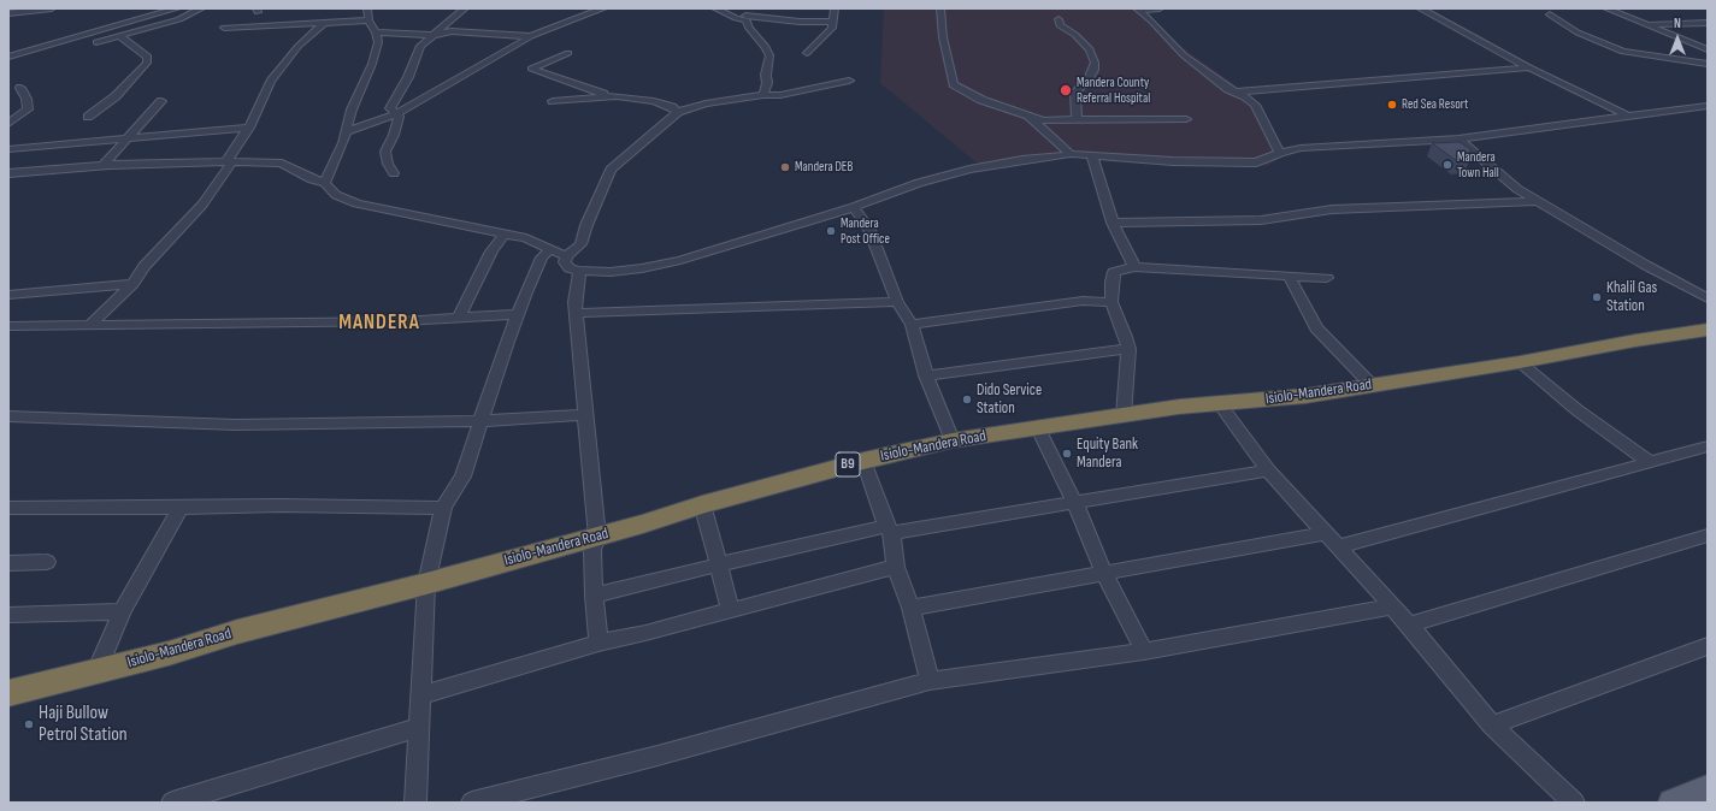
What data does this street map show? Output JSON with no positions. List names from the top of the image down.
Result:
{
  "streets": {
    "highway": ["Isiolo-Mandera Road", "B9"]
  },
  "districts": ["MANDERA"],
  "places": [
    "Mandera County Referral Hospital",
    "Red Sea Resort",
    "Mandera Town Hall",
    "Mandera DEB",
    "Mandera Post Office",
    "Khalil Gas Station",
    "Dido Service Station",
    "Equity Bank Mandera",
    "Haji Bullow Petrol Station"
  ],
  "north": "top"
}
